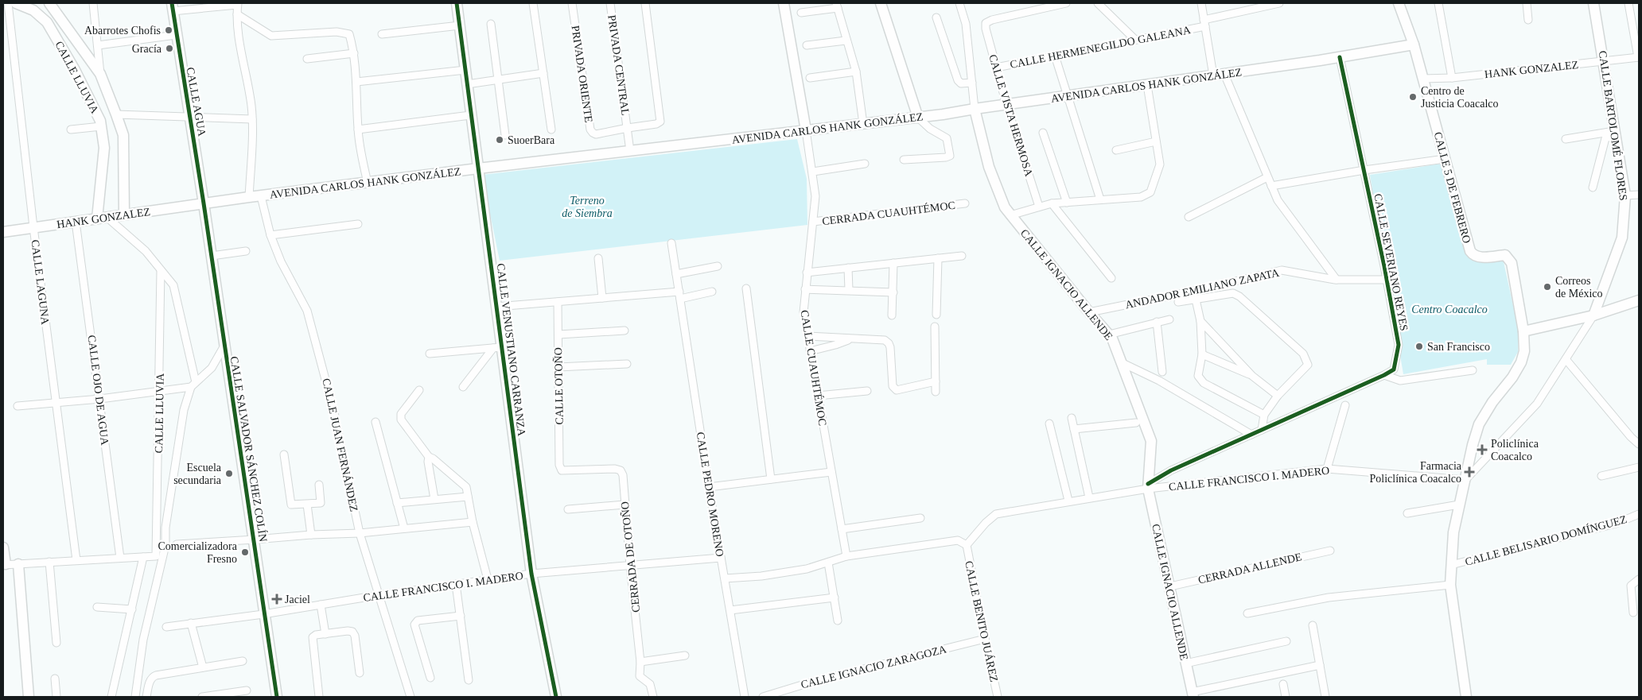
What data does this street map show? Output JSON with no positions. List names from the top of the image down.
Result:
{
  "streets": {
    "street": [
      "CALLE HERMENEGILDO GALEANA",
      "PRIVADA CENTRAL",
      "HANK GONZALEZ",
      "PRIVADA ORIENTE",
      "CALLE LLUVIA",
      "AVENIDA CARLOS HANK GONZÁLEZ",
      "CALLE AGUA",
      "CALLE VISTA HERMOSA",
      "CALLE BARTOLOMÉ FLORES",
      "CALLE 5 DE FEBRERO",
      "CERRADA CUAUHTÉMOC",
      "CALLE SEVERIANO REYES",
      "CALLE LAGUNA",
      "CALLE IGNACIO ALLENDE",
      "ANDADOR EMILIANO ZAPATA",
      "CALLE VENUSTIANO CARRANZA",
      "CALLE CUAUHTÉMOC",
      "CALLE OTOÑO",
      "CALLE OJO DE AGUA",
      "CALLE JUAN FERNÁNDEZ",
      "CALLE SALVADOR SÁNCHEZ COLÍN",
      "CALLE FRANCISCO I. MADERO",
      "CALLE PEDRO MORENO",
      "CALLE BELISARIO DOMÍNGUEZ",
      "CERRADA DE OTOÑO",
      "CERRADA ALLENDE",
      "CALLE BENITO JUÁREZ",
      "CALLE IGNACIO ZARAGOZA"
    ]
  },
  "crossings": [
    ["CALLE HERMENEGILDO GALEANA", "CALLE VISTA HERMOSA"],
    ["PRIVADA CENTRAL", "PRIVADA ORIENTE"],
    ["PRIVADA CENTRAL", "AVENIDA CARLOS HANK GONZÁLEZ"],
    ["HANK GONZALEZ", "CALLE LLUVIA"],
    ["HANK GONZALEZ", "AVENIDA CARLOS HANK GONZÁLEZ"],
    ["HANK GONZALEZ", "CALLE AGUA"],
    ["HANK GONZALEZ", "CALLE BARTOLOMÉ FLORES"],
    ["HANK GONZALEZ", "CALLE 5 DE FEBRERO"],
    ["HANK GONZALEZ", "CALLE LAGUNA"],
    ["HANK GONZALEZ", "CALLE OJO DE AGUA"],
    ["HANK GONZALEZ", "CALLE SALVADOR SÁNCHEZ COLÍN"],
    ["AVENIDA CARLOS HANK GONZÁLEZ", "CALLE AGUA"],
    ["AVENIDA CARLOS HANK GONZÁLEZ", "CALLE VISTA HERMOSA"],
    ["AVENIDA CARLOS HANK GONZÁLEZ", "CALLE SEVERIANO REYES"],
    ["AVENIDA CARLOS HANK GONZÁLEZ", "CALLE IGNACIO ALLENDE"],
    ["AVENIDA CARLOS HANK GONZÁLEZ", "CALLE VENUSTIANO CARRANZA"],
    ["AVENIDA CARLOS HANK GONZÁLEZ", "CALLE CUAUHTÉMOC"],
    ["AVENIDA CARLOS HANK GONZÁLEZ", "CALLE JUAN FERNÁNDEZ"],
    ["AVENIDA CARLOS HANK GONZÁLEZ", "CALLE SALVADOR SÁNCHEZ COLÍN"],
    ["CALLE AGUA", "CALLE SALVADOR SÁNCHEZ COLÍN"],
    ["CERRADA CUAUHTÉMOC", "CALLE CUAUHTÉMOC"],
    ["CALLE SEVERIANO REYES", "CALLE IGNACIO ALLENDE"],
    ["CALLE SEVERIANO REYES", "ANDADOR EMILIANO ZAPATA"],
    ["CALLE SEVERIANO REYES", "CALLE FRANCISCO I. MADERO"],
    ["CALLE IGNACIO ALLENDE", "ANDADOR EMILIANO ZAPATA"],
    ["CALLE IGNACIO ALLENDE", "CALLE FRANCISCO I. MADERO"],
    ["CALLE IGNACIO ALLENDE", "CERRADA ALLENDE"],
    ["CALLE VENUSTIANO CARRANZA", "CALLE FRANCISCO I. MADERO"],
    ["CALLE OTOÑO", "CERRADA DE OTOÑO"],
    ["CALLE JUAN FERNÁNDEZ", "CALLE FRANCISCO I. MADERO"],
    ["CALLE SALVADOR SÁNCHEZ COLÍN", "CALLE FRANCISCO I. MADERO"],
    ["CALLE FRANCISCO I. MADERO", "CALLE PEDRO MORENO"],
    ["CALLE FRANCISCO I. MADERO", "CERRADA DE OTOÑO"],
    ["CALLE FRANCISCO I. MADERO", "CALLE BENITO JUÁREZ"],
    ["CALLE BENITO JUÁREZ", "CALLE IGNACIO ZARAGOZA"]
  ],
  "parks": ["Terreno de Siembra", "Centro Coacalco"],
  "places": {
    "other": [
      "Abarrotes Chofis",
      "Gracía",
      "Centro de Justicia Coacalco",
      "SuoerBara",
      "Correos de México",
      "San Francisco",
      "Escuela secundaria",
      "Comercializadora Fresno"
    ],
    "health": ["Policlínica Coacalco", "Farmacia Policlínica Coacalco", "Jaciel"]
  }
}
